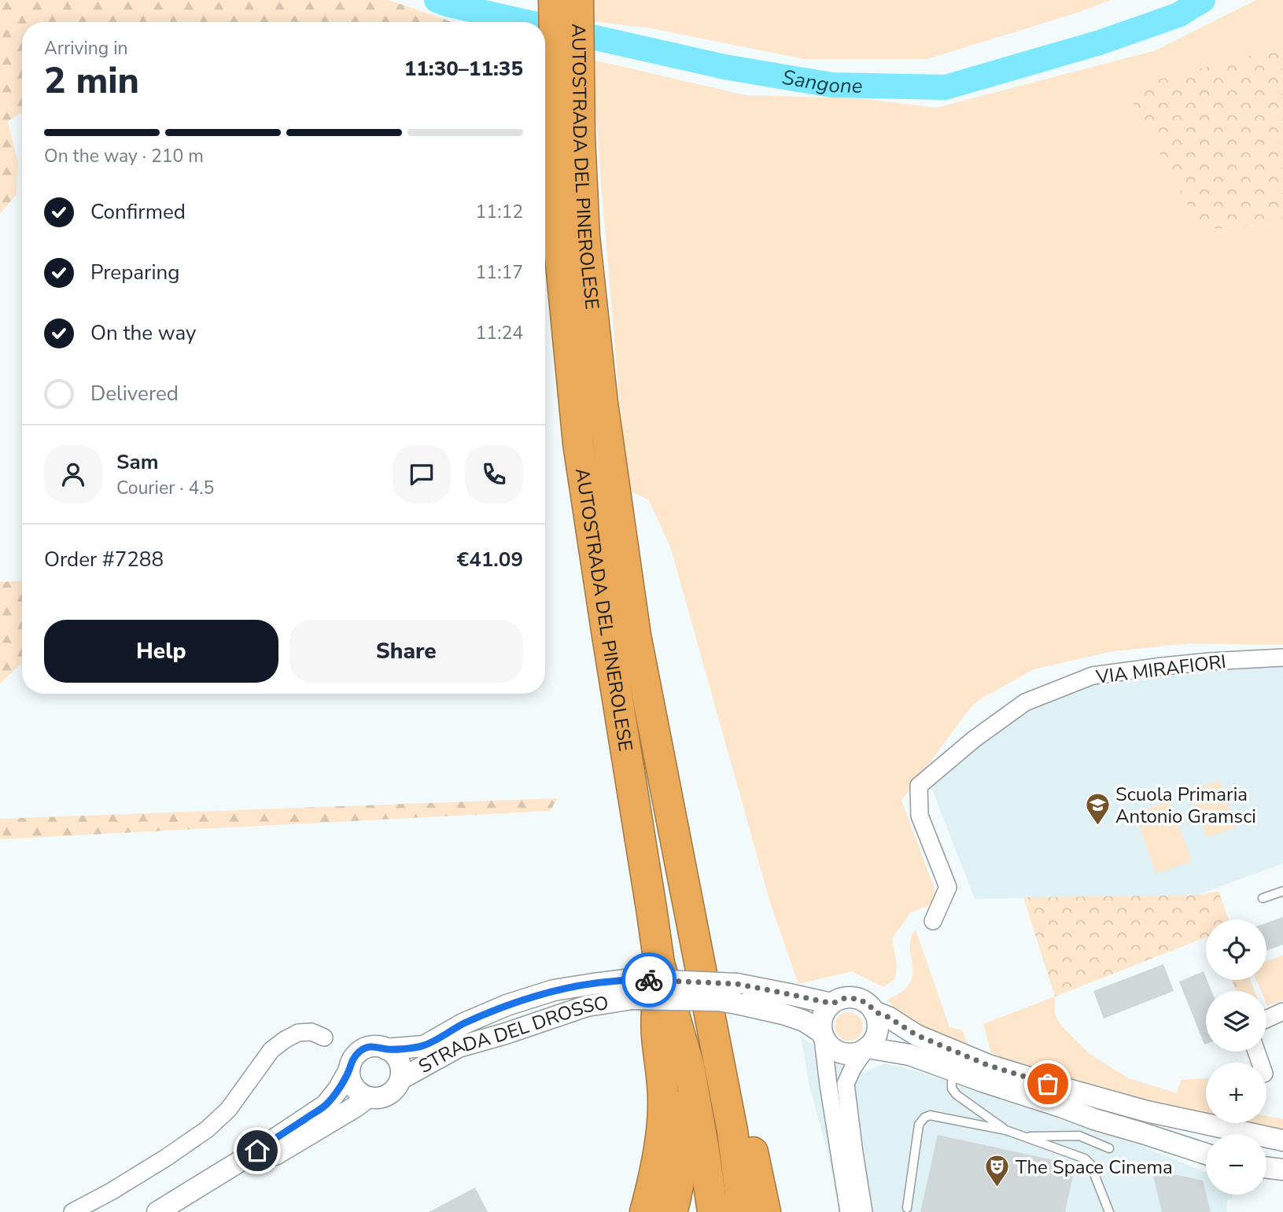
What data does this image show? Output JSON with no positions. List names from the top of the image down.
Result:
{
  "streets": {
    "highway": ["AUTOSTRADA DEL PINEROLESE"],
    "street": ["VIA MIRAFIORI", "STRADA DEL DROSSO"]
  },
  "water": ["Sangone"],
  "places": {
    "school or university": ["Scuola Primaria Antonio Gramsci"],
    "theatre": ["The Space Cinema"]
  },
  "page": {
    "heading": ["2 min", "Arriving in", "11:30–11:35"],
    "panel": [
      "Sam",
      "Courier · 4.5",
      "Order #7288",
      "€41.09"
    ],
    "bar": "On the way · 210 m",
    "list": [
      ["Confirmed", "11:12"],
      ["Preparing", "11:17"],
      ["On the way", "11:24"],
      "Delivered"
    ],
    "buttons": ["Help", "Share"],
    "map_buttons": ["+", "−"]
  }
}
